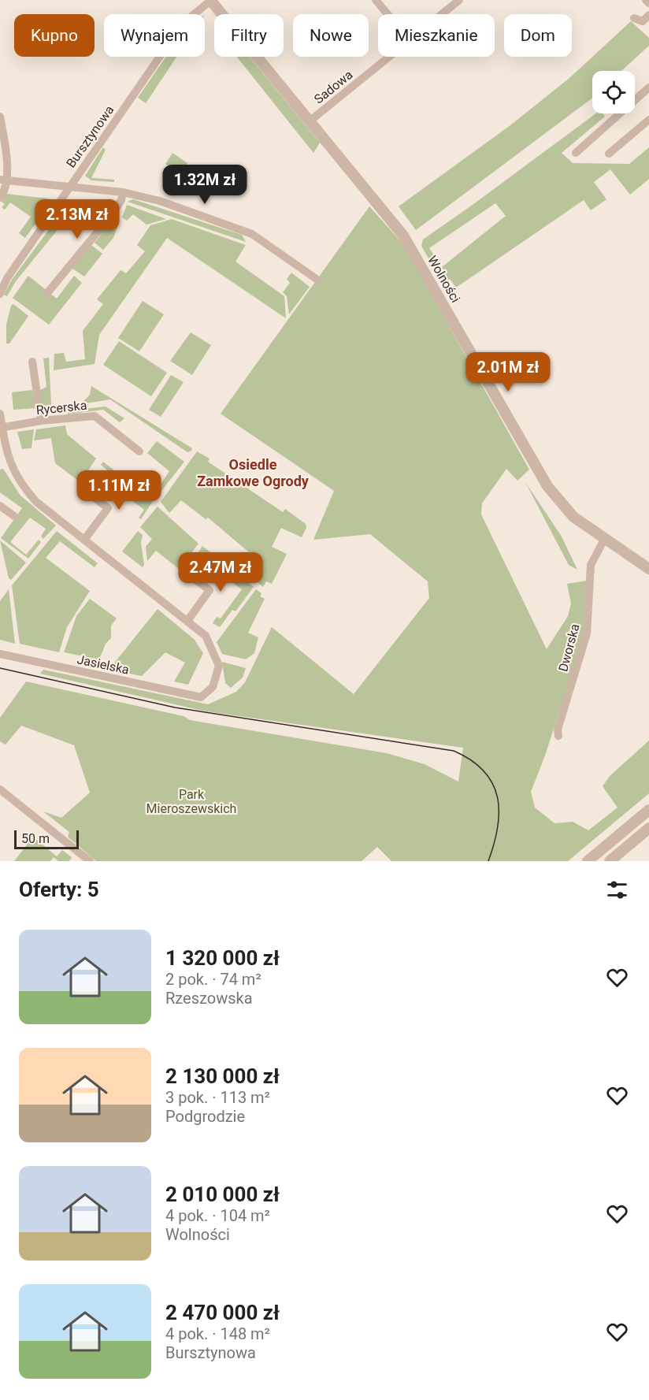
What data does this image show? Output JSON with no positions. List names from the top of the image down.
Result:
{
  "streets": {
    "street": [
      "Sadowa",
      "Bursztynowa",
      "Wolności",
      "Rycerska",
      "Dworska",
      "Jasielska"
    ]
  },
  "crossings": [
    ["Sadowa", "Wolności"],
    ["Bursztynowa", "Wolności"],
    ["Wolności", "Dworska"]
  ],
  "districts": ["Osiedle Zamkowe Ogrody"],
  "parks": ["Park Mieroszewskich"],
  "scale_bar": "50 m",
  "page": {
    "chip": [
      "Kupno",
      "Wynajem",
      "Filtry",
      "Nowe",
      "Mieszkanie",
      "Dom"
    ],
    "price": [
      "1.32M zł",
      "2.13M zł",
      "2.01M zł",
      "1.11M zł",
      "2.47M zł"
    ],
    "scale": "50 m",
    "heading": "Oferty: 5",
    "list": [
      {
        "name": "1 320 000 zł",
        "note": "2 pok. · 74 m² · Rzeszowska"
      },
      {
        "name": "2 130 000 zł",
        "note": "3 pok. · 113 m² · Podgrodzie"
      },
      {
        "name": "2 010 000 zł",
        "note": "4 pok. · 104 m² · Wolności"
      },
      {
        "name": "2 470 000 zł",
        "note": "4 pok. · 148 m² · Bursztynowa"
      }
    ]
  }
}
